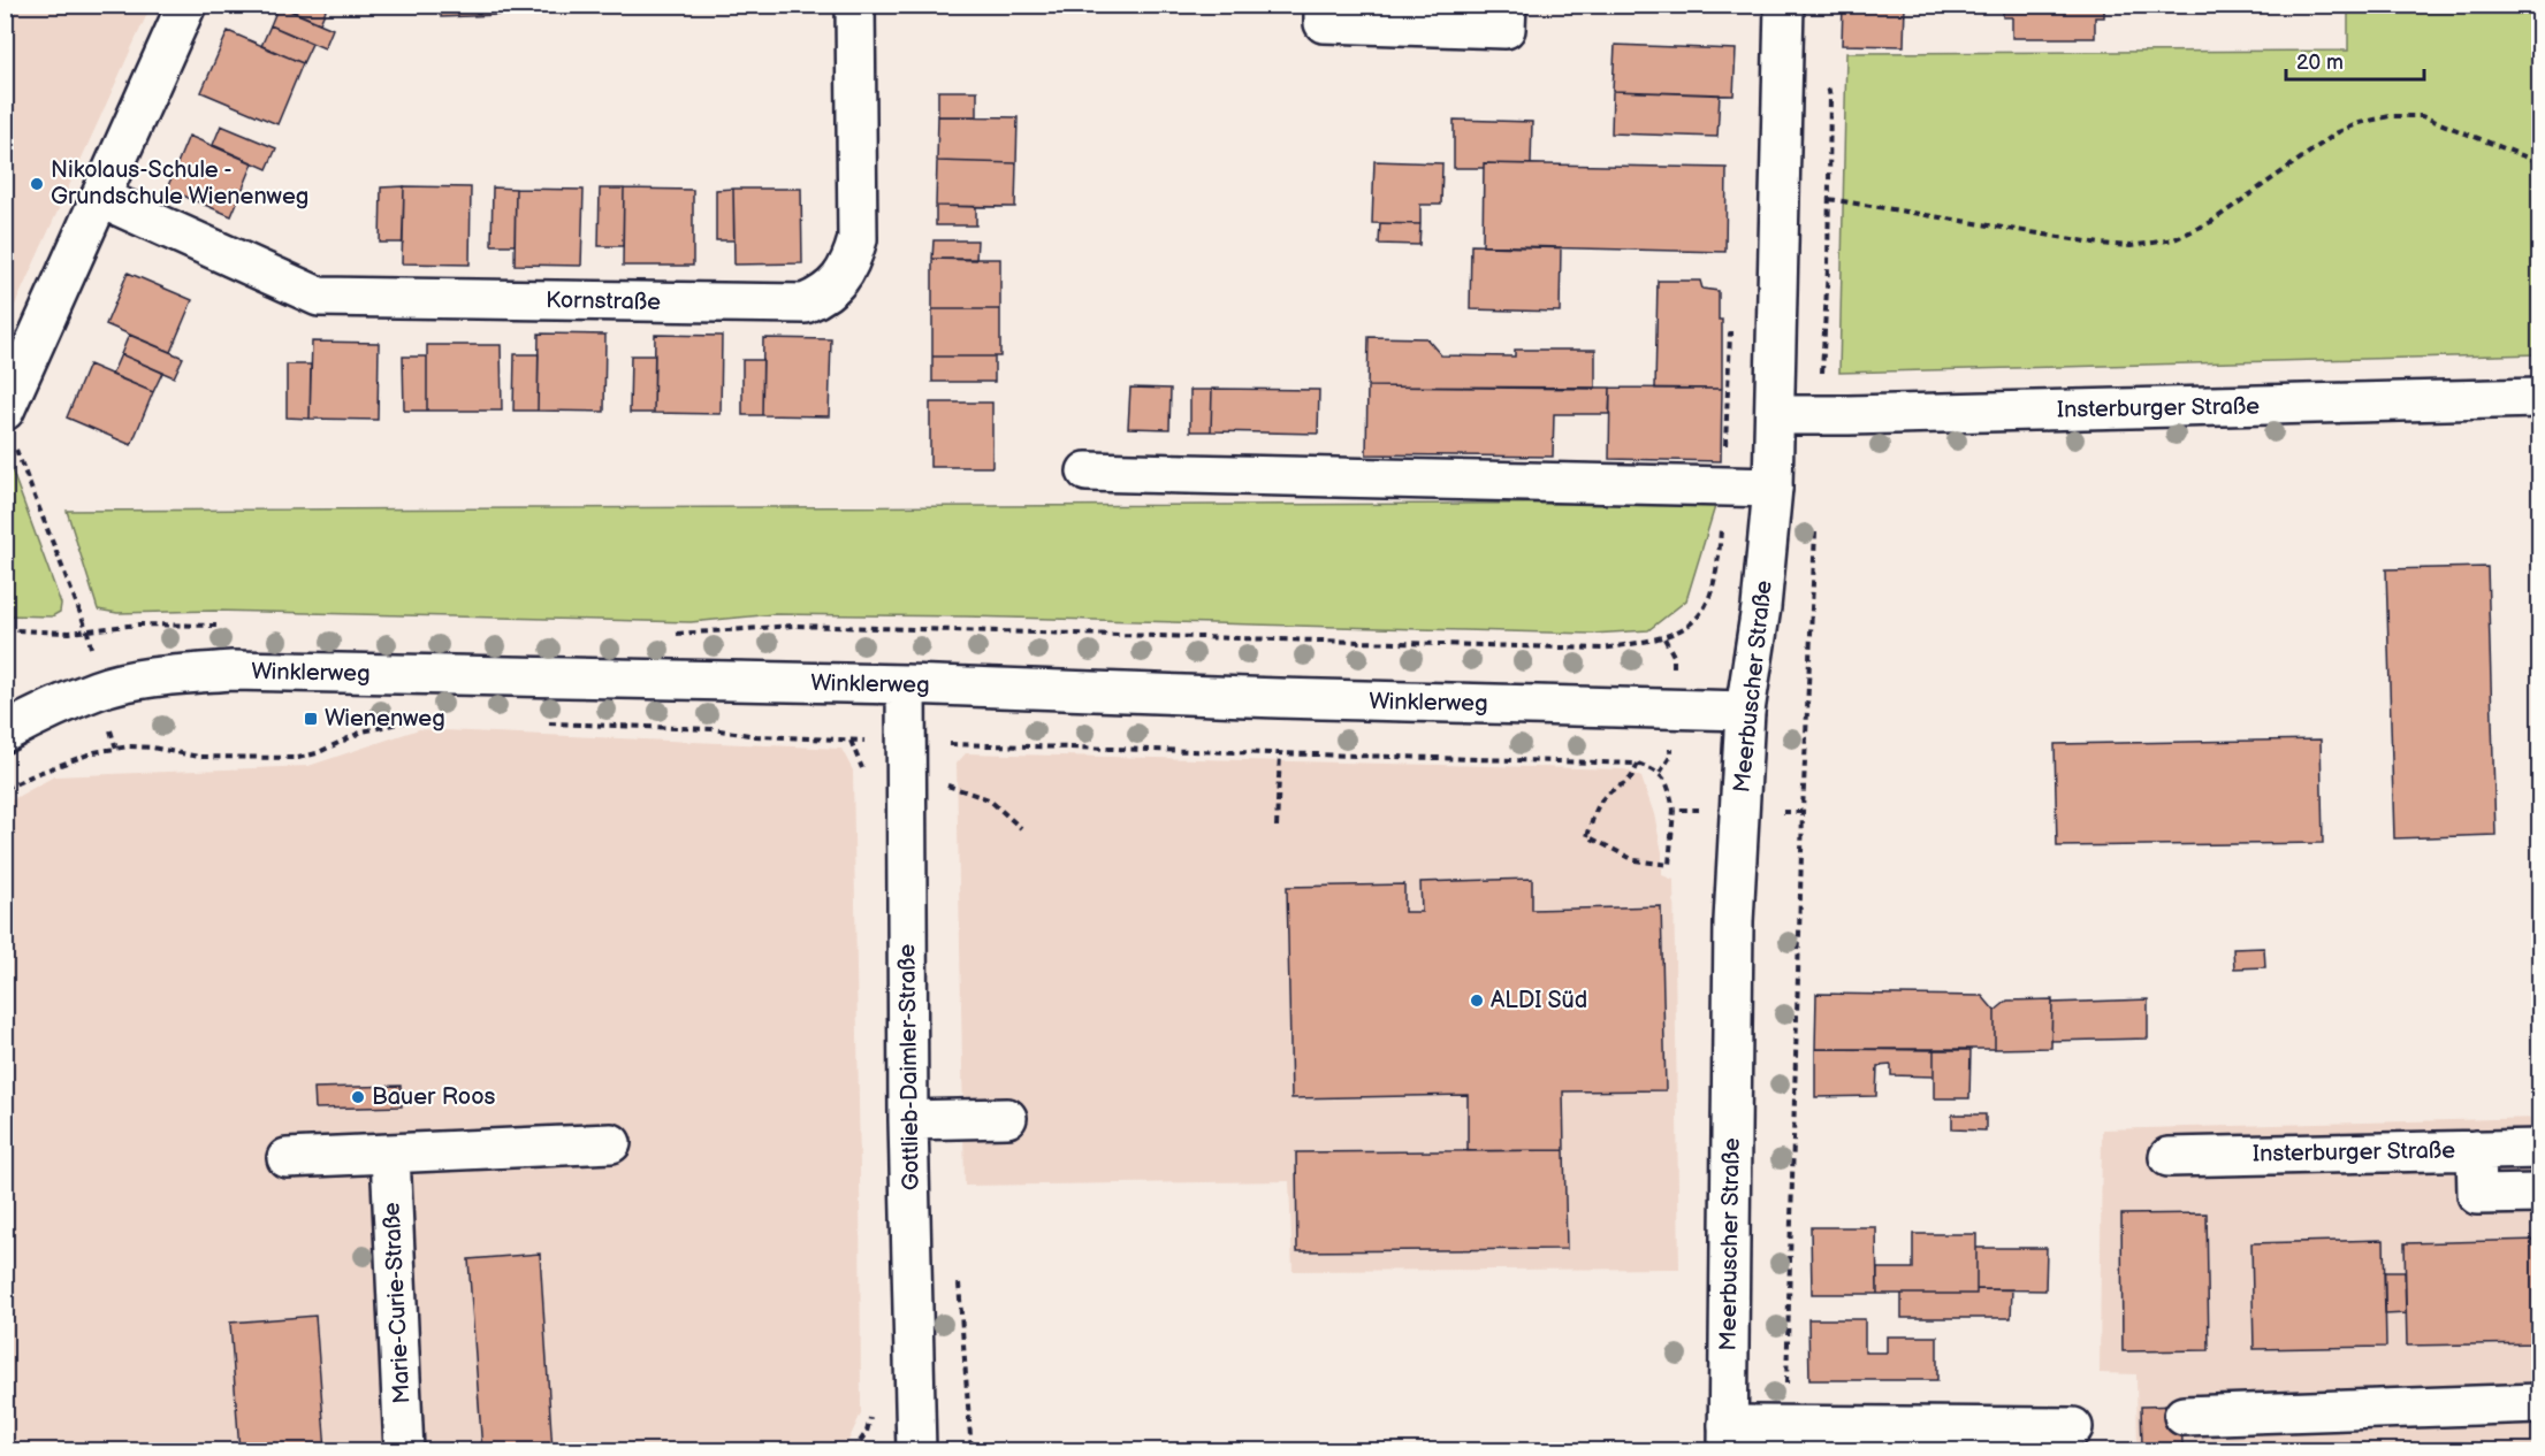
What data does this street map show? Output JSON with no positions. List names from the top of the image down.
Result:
{
  "streets": {
    "street": [
      "Kornstraße",
      "Insterburger Straße",
      "Winklerweg",
      "Meerbuscher Straße",
      "Gottlieb-Daimler-Straße",
      "Marie-Curie-Straße"
    ]
  },
  "crossings": [
    ["Insterburger Straße", "Meerbuscher Straße"],
    ["Winklerweg", "Meerbuscher Straße"],
    ["Winklerweg", "Gottlieb-Daimler-Straße"]
  ],
  "places": {
    "other": ["Nikolaus-Schule - Grundschule Wienenweg", "ALDI Süd", "Bauer Roos"],
    "transit": ["Wienenweg"]
  },
  "scale_bar": "20 m"
}
